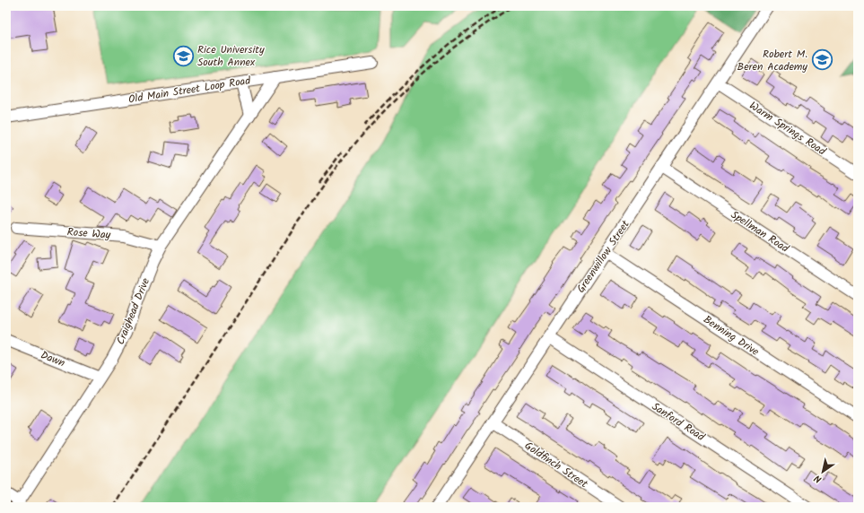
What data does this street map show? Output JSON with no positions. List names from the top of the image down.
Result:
{
  "streets": {
    "street": [
      "Old Main Street Loop Road",
      "Warm Springs Road",
      "Spellman Road",
      "Rose Way",
      "Greenwillow Street",
      "Craighead Drive",
      "Benning Drive",
      "Dawn",
      "Sanford Road",
      "Goldfinch Street"
    ]
  },
  "crossings": [
    ["Old Main Street Loop Road", "Craighead Drive"],
    ["Warm Springs Road", "Greenwillow Street"],
    ["Spellman Road", "Greenwillow Street"],
    ["Rose Way", "Craighead Drive"],
    ["Greenwillow Street", "Benning Drive"],
    ["Greenwillow Street", "Sanford Road"],
    ["Greenwillow Street", "Goldfinch Street"],
    ["Craighead Drive", "Dawn"]
  ],
  "places": {
    "school or university": ["Rice University South Annex", "Robert M. Beren Academy"]
  },
  "north": "bottom left"
}
